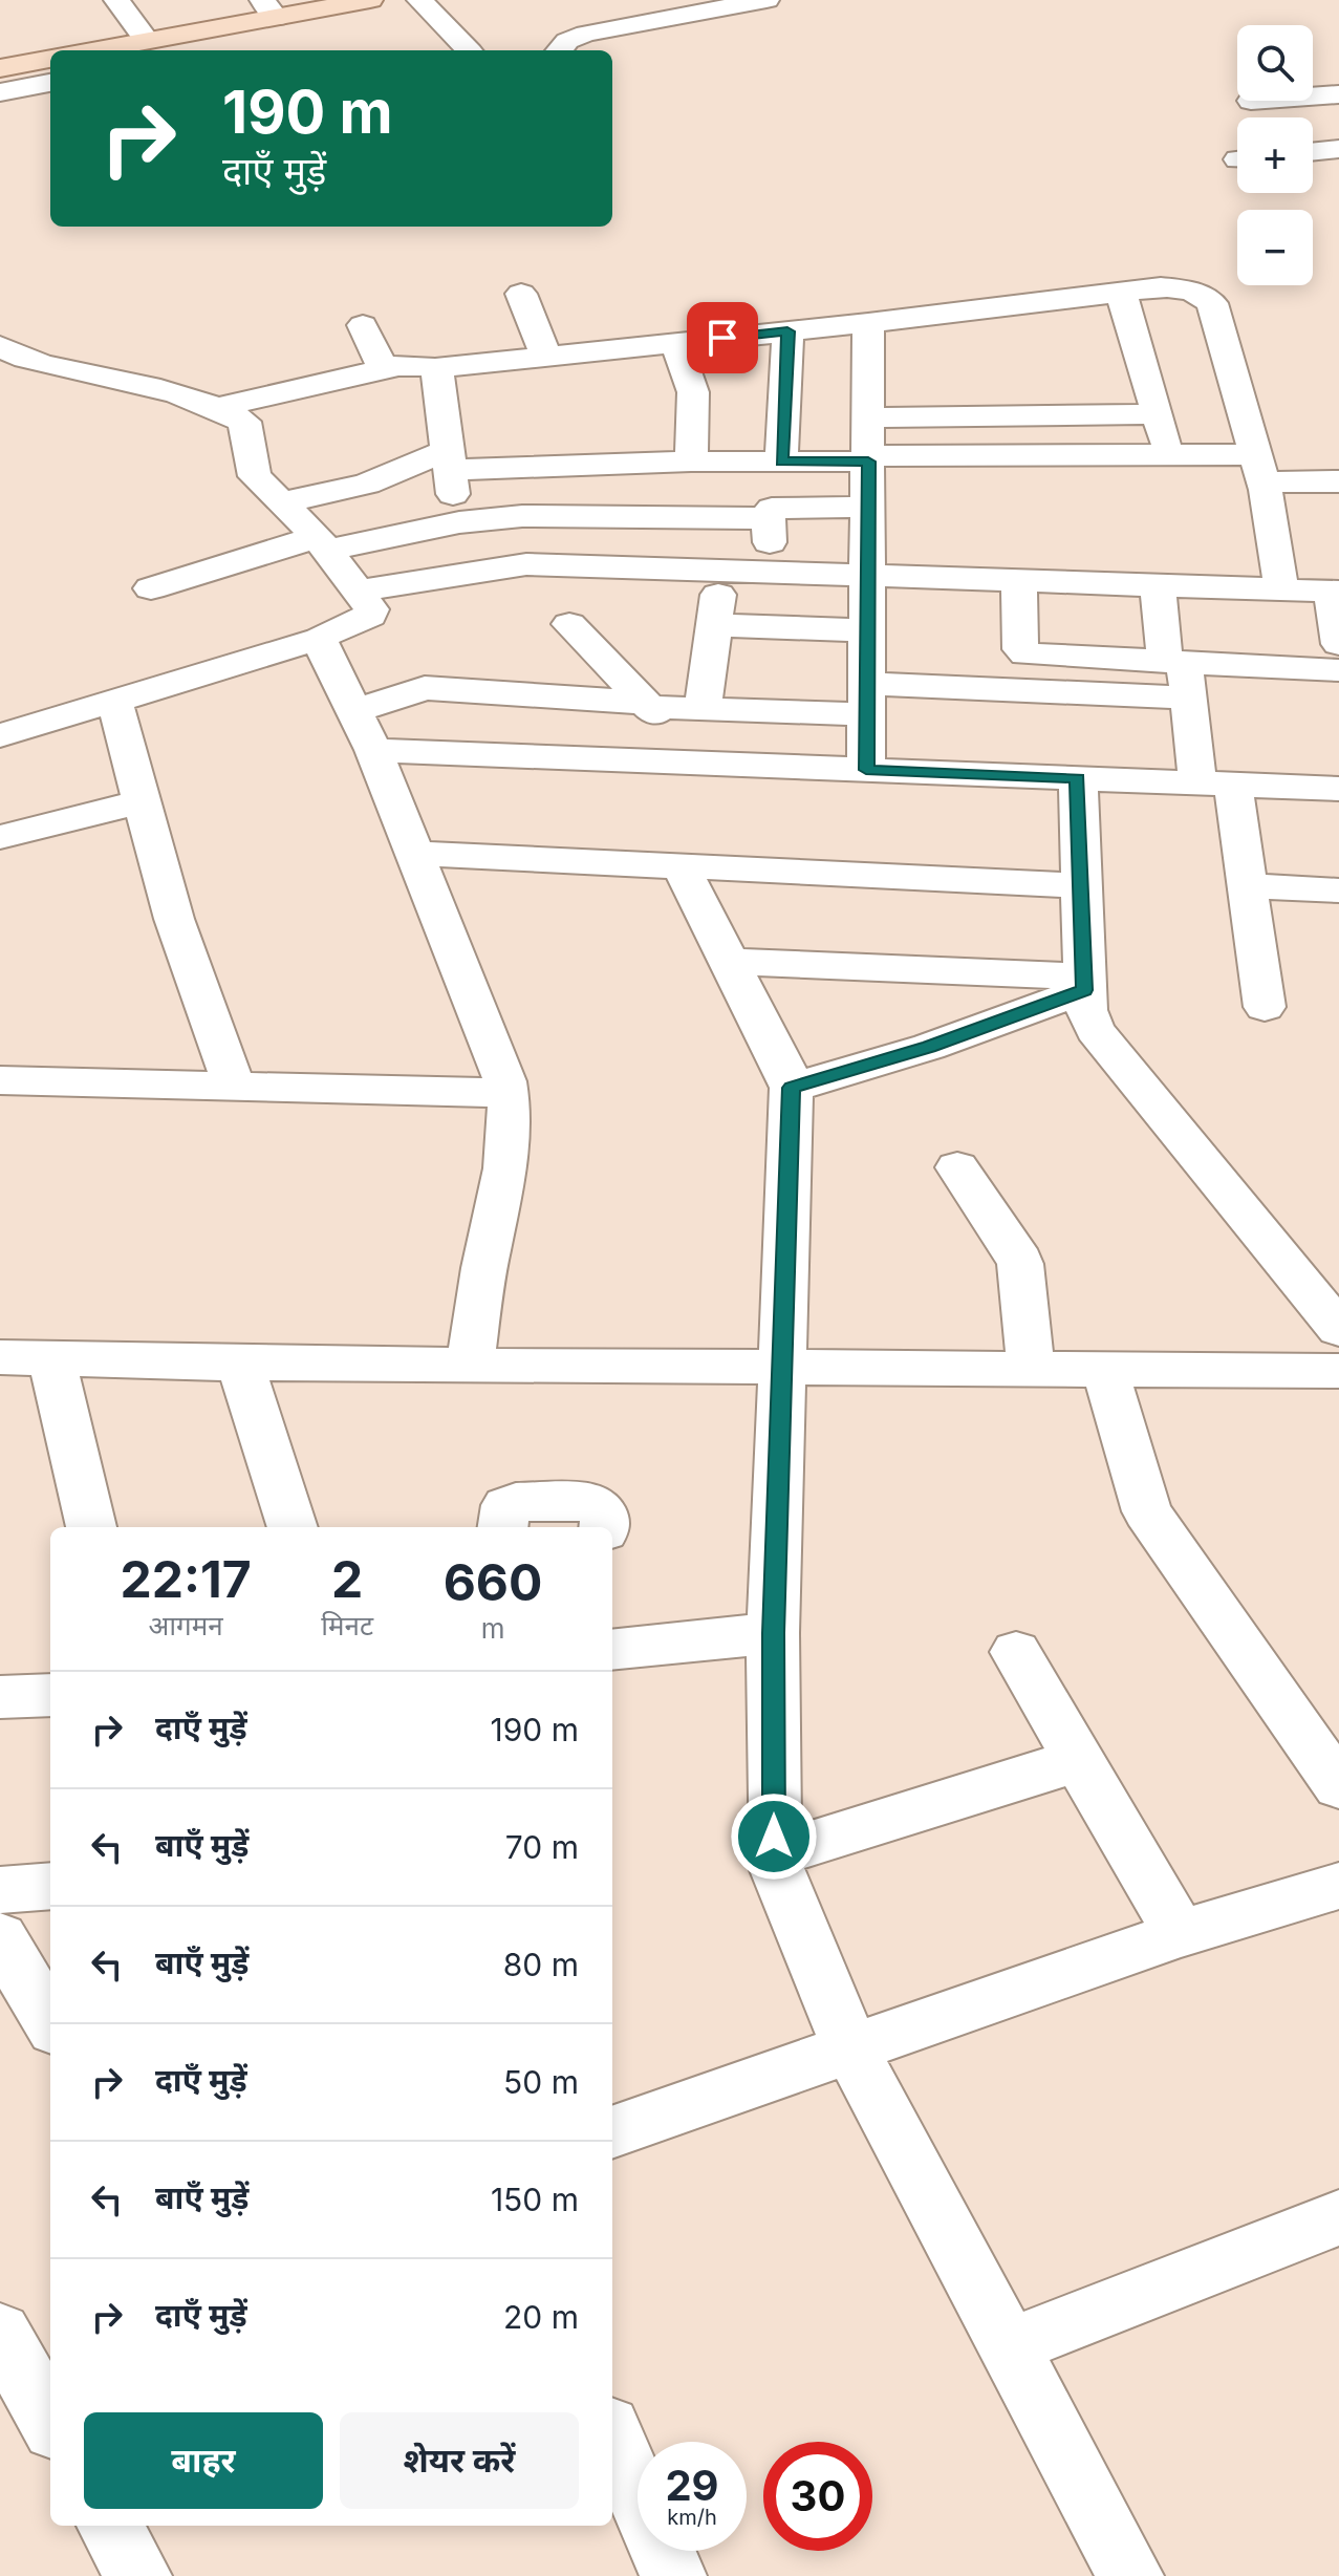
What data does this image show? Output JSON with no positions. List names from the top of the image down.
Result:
{
  "page": {
    "map_buttons": ["+", "−"],
    "turn": ["190 m", "दाएँ मुड़ें"],
    "eta": [
      "22:17",
      "आगमन",
      "2",
      "मिनट",
      "660",
      "m"
    ],
    "list": [
      {
        "name": "दाएँ मुड़ें",
        "value": "190 m"
      },
      {
        "name": "बाएँ मुड़ें",
        "value": "70 m"
      },
      {
        "name": "बाएँ मुड़ें",
        "value": "80 m"
      },
      {
        "name": "दाएँ मुड़ें",
        "value": "50 m"
      },
      {
        "name": "बाएँ मुड़ें",
        "value": "150 m"
      },
      {
        "name": "दाएँ मुड़ें",
        "value": "20 m"
      }
    ],
    "buttons": ["बाहर", "शेयर करें"],
    "speed": "29 km/h",
    "limit": "30"
  }
}
